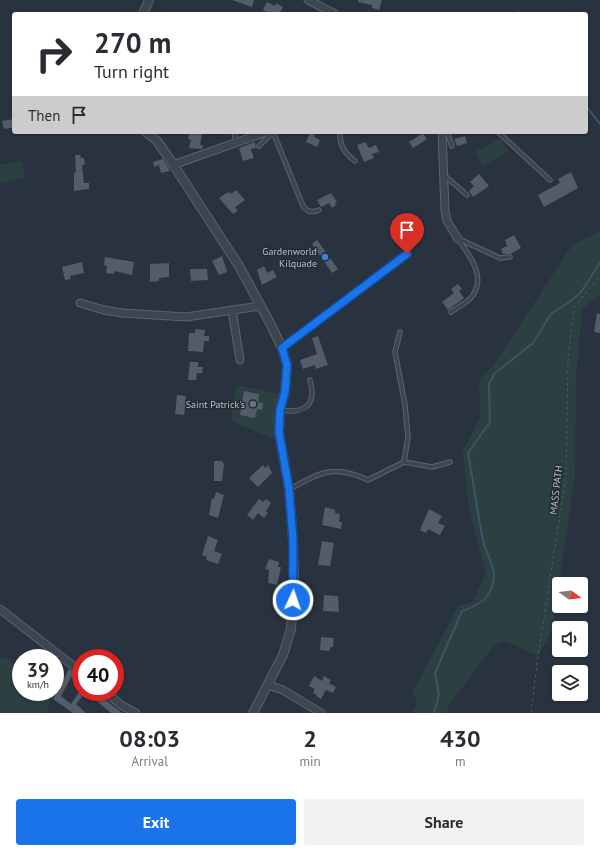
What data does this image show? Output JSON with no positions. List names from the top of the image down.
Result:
{
  "streets": {
    "path": ["MASS PATH"]
  },
  "places": ["Gardenworld Kilquade", "Saint Patrick's"],
  "north": "right",
  "page": {
    "turn": ["270 m", "Turn right"],
    "then": "Then",
    "speed": "39 km/h",
    "limit": "40",
    "eta": [
      "08:03",
      "Arrival",
      "2",
      "min",
      "430",
      "m"
    ],
    "buttons": ["Exit", "Share"]
  }
}
